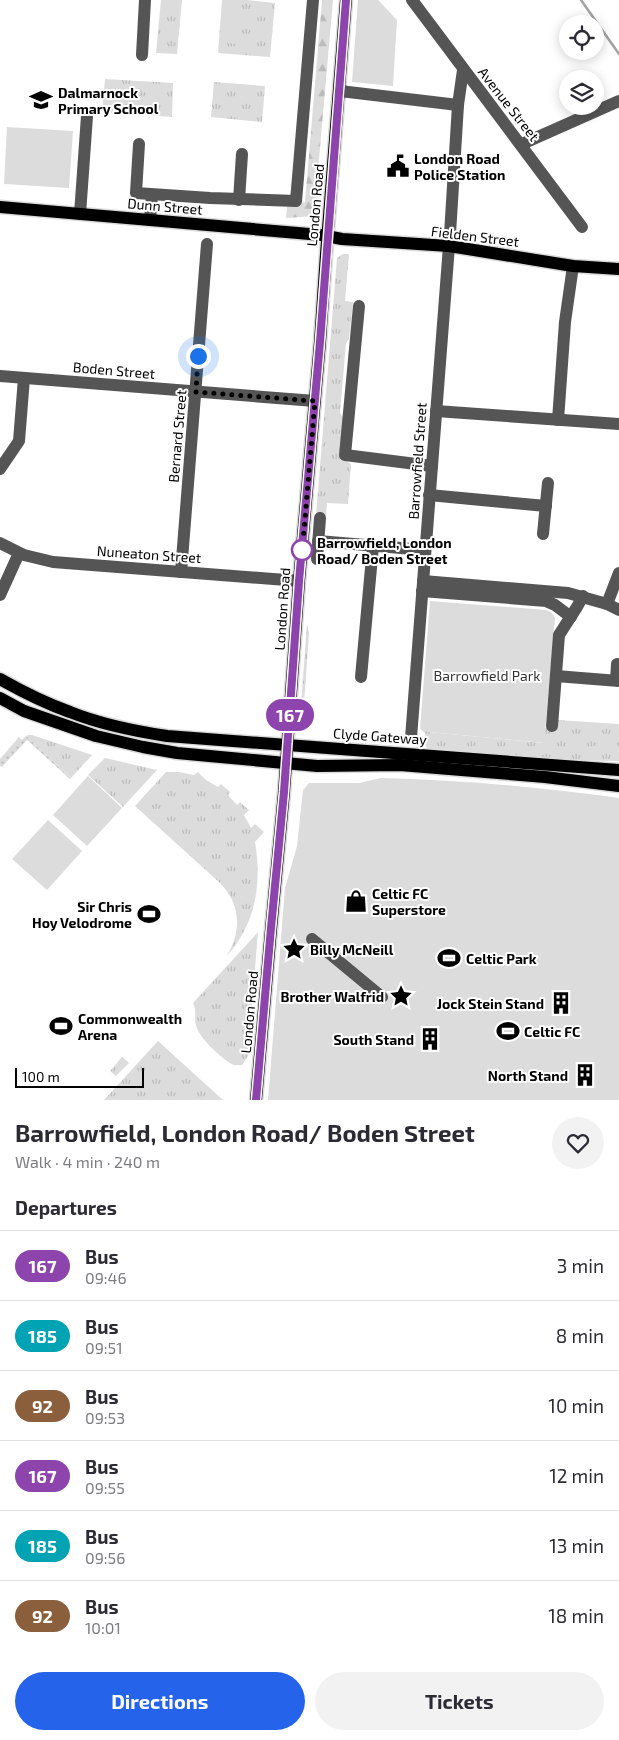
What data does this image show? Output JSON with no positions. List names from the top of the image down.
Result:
{
  "streets": {
    "main road": [
      "London Road",
      "Dunn Street",
      "Fielden Street",
      "Clyde Gateway"
    ],
    "street": [
      "Avenue Street",
      "Boden Street",
      "Bernard Street",
      "Barrowfield Street",
      "Nuneaton Street"
    ]
  },
  "crossings": [
    ["Avenue Street", "Barrowfield Street"],
    ["London Road", "Dunn Street"],
    ["London Road", "Fielden Street"],
    ["London Road", "Boden Street"],
    ["London Road", "Nuneaton Street"],
    ["London Road", "Clyde Gateway"],
    ["Dunn Street", "Fielden Street"],
    ["Fielden Street", "Barrowfield Street"],
    ["Boden Street", "Bernard Street"],
    ["Bernard Street", "Nuneaton Street"]
  ],
  "parks": ["Barrowfield Park"],
  "places": {
    "school or university": ["Dalmarnock Primary School"],
    "public building": ["London Road Police Station"],
    "other": ["Barrowfield, London Road/ Boden Street"],
    "shop": ["Celtic FC Superstore"],
    "sports": [
      "Sir Chris Hoy Velodrome",
      "Celtic Park",
      "Commonwealth Arena",
      "Celtic FC"
    ],
    "place": ["Billy McNeill", "Brother Walfrid"],
    "building": ["Jock Stein Stand", "South Stand", "North Stand"]
  },
  "lines": ["bus line 167"],
  "scale_bar": "100 m",
  "page": {
    "on_map": "167",
    "scale": "100 m",
    "heading": [
      ["Barrowfield, London Road/ Boden Street", "Walk · 4 min · 240 m"],
      "Departures"
    ],
    "list": [
      {
        "mark": "167",
        "name": "Bus",
        "note": "09:46",
        "value": "3 min"
      },
      {
        "mark": "185",
        "name": "Bus",
        "note": "09:51",
        "value": "8 min"
      },
      {
        "mark": "92",
        "name": "Bus",
        "note": "09:53",
        "value": "10 min"
      },
      {
        "mark": "167",
        "name": "Bus",
        "note": "09:55",
        "value": "12 min"
      },
      {
        "mark": "185",
        "name": "Bus",
        "note": "09:56",
        "value": "13 min"
      },
      {
        "mark": "92",
        "name": "Bus",
        "note": "10:01",
        "value": "18 min"
      }
    ],
    "buttons": ["Directions", "Tickets"]
  }
}
